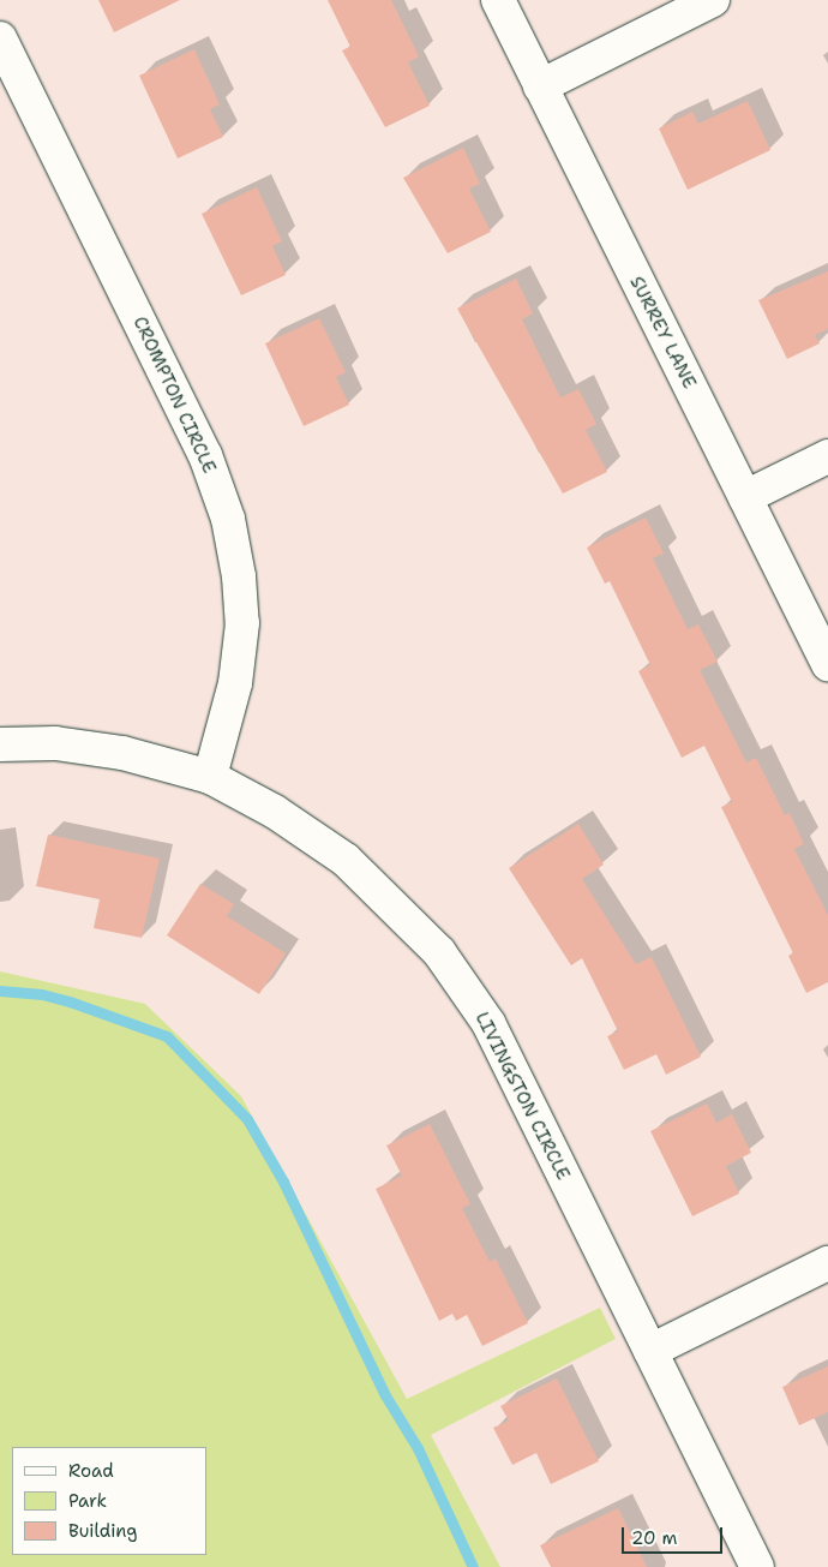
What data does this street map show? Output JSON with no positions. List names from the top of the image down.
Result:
{
  "streets": {
    "street": ["SURREY LANE", "CROMPTON CIRCLE", "LIVINGSTON CIRCLE"]
  },
  "crossings": [
    ["CROMPTON CIRCLE", "LIVINGSTON CIRCLE"]
  ],
  "legend": ["Road", "Park", "Building"],
  "scale_bar": "20 m"
}
